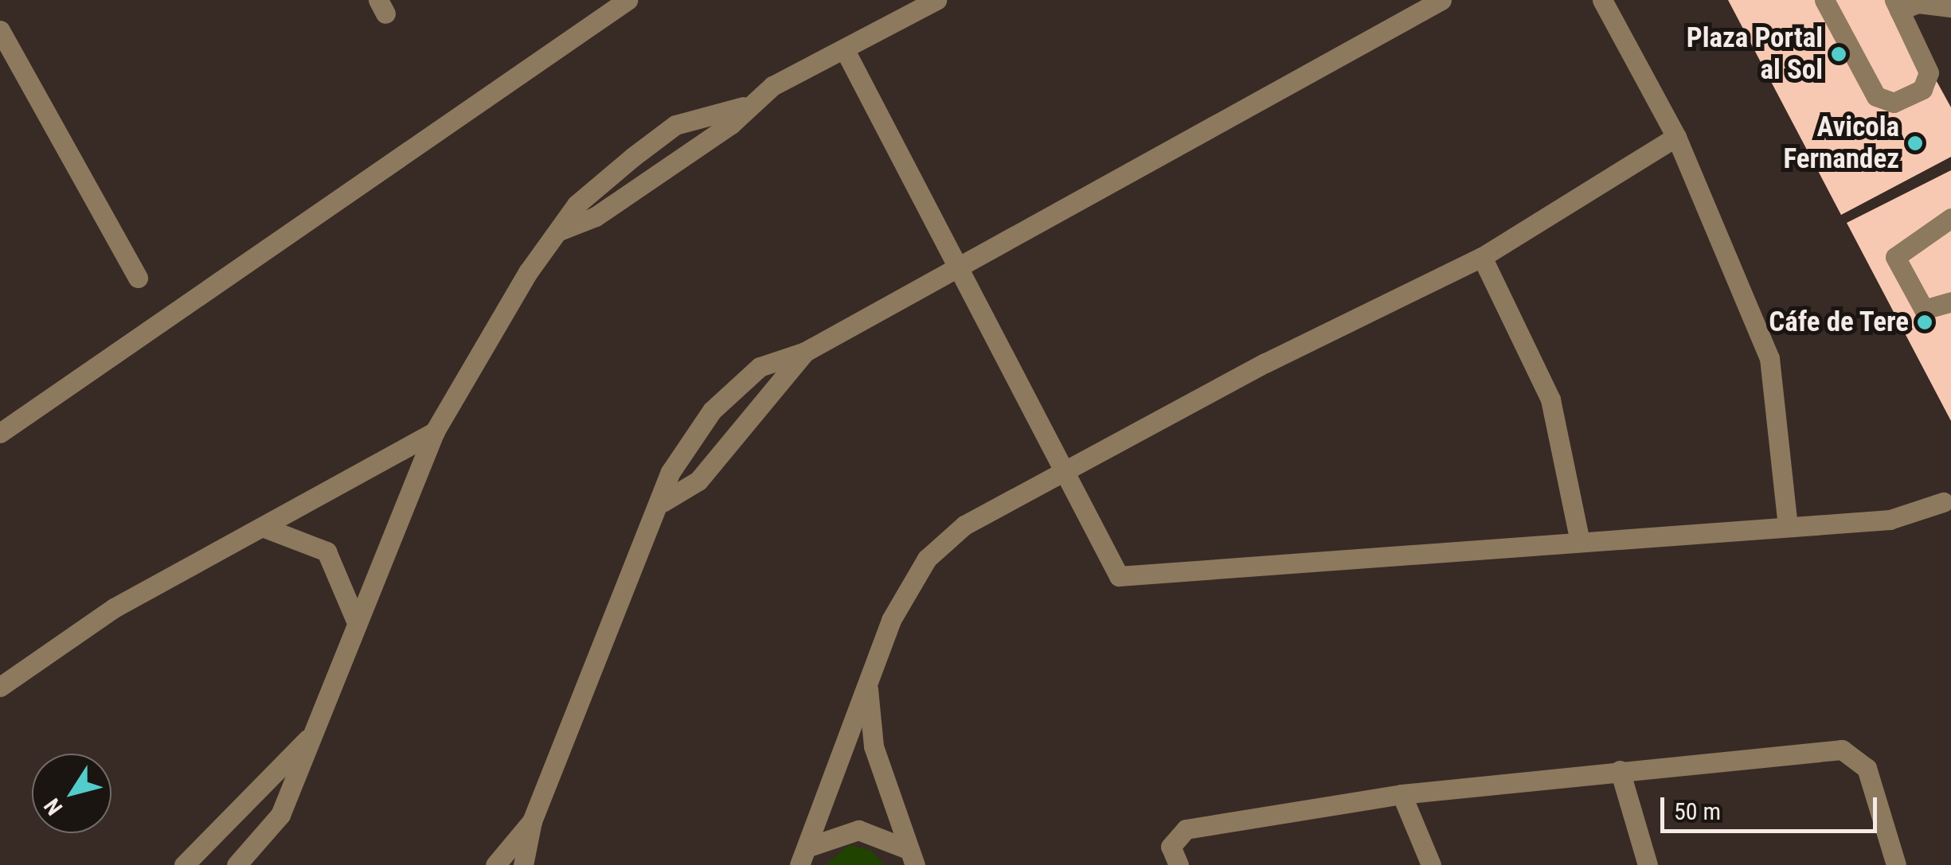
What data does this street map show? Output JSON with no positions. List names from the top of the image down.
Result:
{
  "places": ["Plaza Portal al Sol", "Avicola Fernandez", "Cáfe de Tere"],
  "scale_bar": "50 m",
  "north": "bottom left"
}
